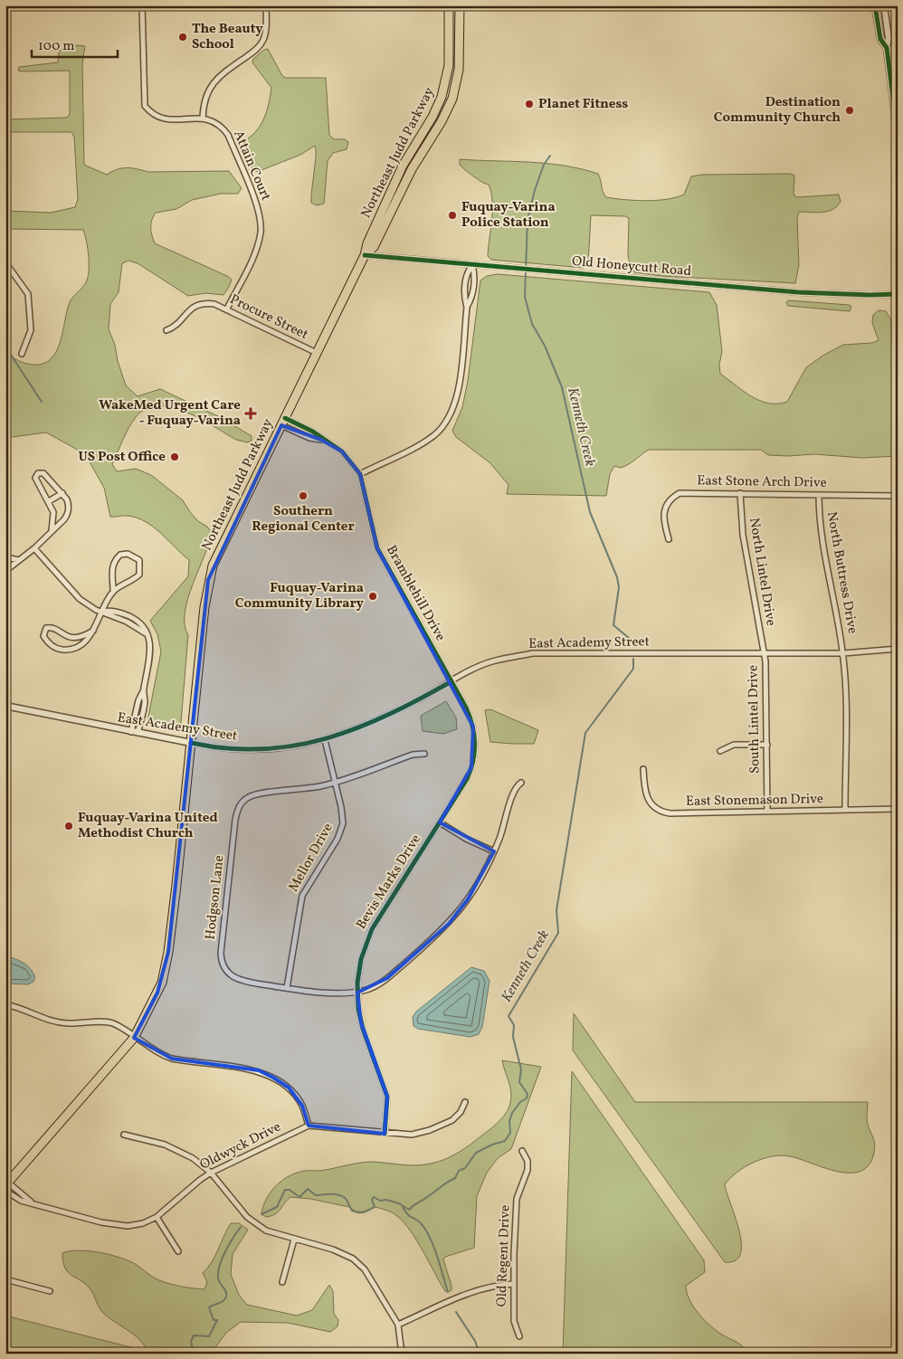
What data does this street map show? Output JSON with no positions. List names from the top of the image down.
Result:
{
  "streets": {
    "highway": ["Northeast Judd Parkway"],
    "street": [
      "Attain Court",
      "Old Honeycutt Road",
      "Procure Street",
      "East Stone Arch Drive",
      "North Lintel Drive",
      "North Buttress Drive",
      "Bramblehill Drive",
      "East Academy Street",
      "South Lintel Drive",
      "East Stonemason Drive",
      "Mellor Drive",
      "Bevis Marks Drive",
      "Hodgson Lane",
      "Oldwyck Drive",
      "Old Regent Drive"
    ]
  },
  "crossings": [
    ["Northeast Judd Parkway", "Old Honeycutt Road"],
    ["Northeast Judd Parkway", "Procure Street"],
    ["Northeast Judd Parkway", "Bramblehill Drive"],
    ["Northeast Judd Parkway", "East Academy Street"],
    ["Northeast Judd Parkway", "Oldwyck Drive"],
    ["Attain Court", "Procure Street"],
    ["East Stone Arch Drive", "North Lintel Drive"],
    ["East Stone Arch Drive", "North Buttress Drive"],
    ["North Lintel Drive", "East Academy Street"],
    ["North Lintel Drive", "South Lintel Drive"],
    ["North Buttress Drive", "East Academy Street"],
    ["North Buttress Drive", "East Stonemason Drive"],
    ["Bramblehill Drive", "East Academy Street"],
    ["Bramblehill Drive", "Bevis Marks Drive"],
    ["East Academy Street", "South Lintel Drive"],
    ["East Academy Street", "Mellor Drive"],
    ["East Academy Street", "Bevis Marks Drive"],
    ["South Lintel Drive", "East Stonemason Drive"],
    ["Mellor Drive", "Hodgson Lane"],
    ["Bevis Marks Drive", "Hodgson Lane"],
    ["Bevis Marks Drive", "Oldwyck Drive"]
  ],
  "water": ["Kenneth Creek"],
  "places": {
    "other": [
      "The Beauty School",
      "Planet Fitness",
      "Destination Community Church",
      "Fuquay-Varina Police Station",
      "US Post Office",
      "Southern Regional Center",
      "Fuquay-Varina Community Library",
      "Fuquay-Varina United Methodist Church"
    ],
    "health": ["WakeMed Urgent Care - Fuquay-Varina"]
  },
  "scale_bar": "100 m"
}
